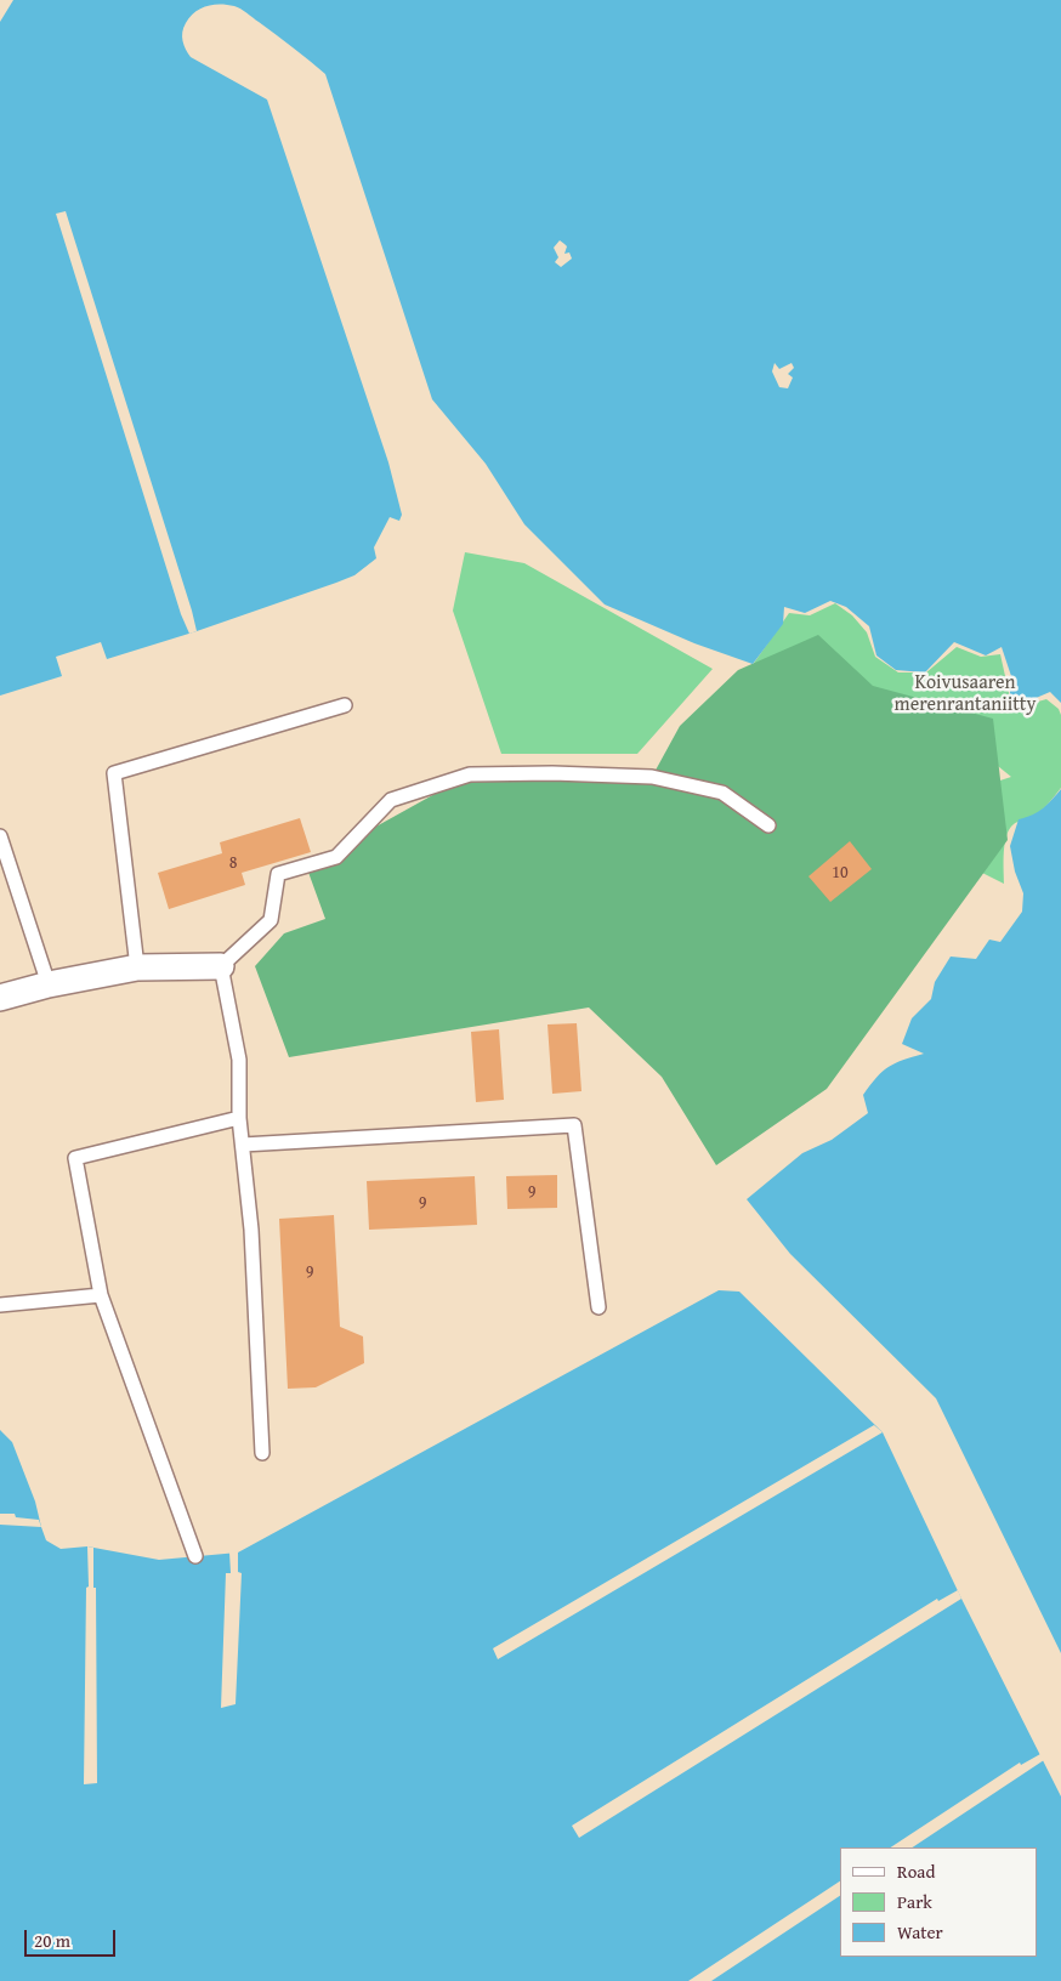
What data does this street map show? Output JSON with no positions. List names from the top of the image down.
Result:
{
  "parks": ["Koivusaaren merenrantaniitty"],
  "house_numbers": [
    "8",
    "10",
    "9",
    "9",
    "9"
  ],
  "legend": ["Road", "Park", "Water"],
  "scale_bar": "20 m"
}
